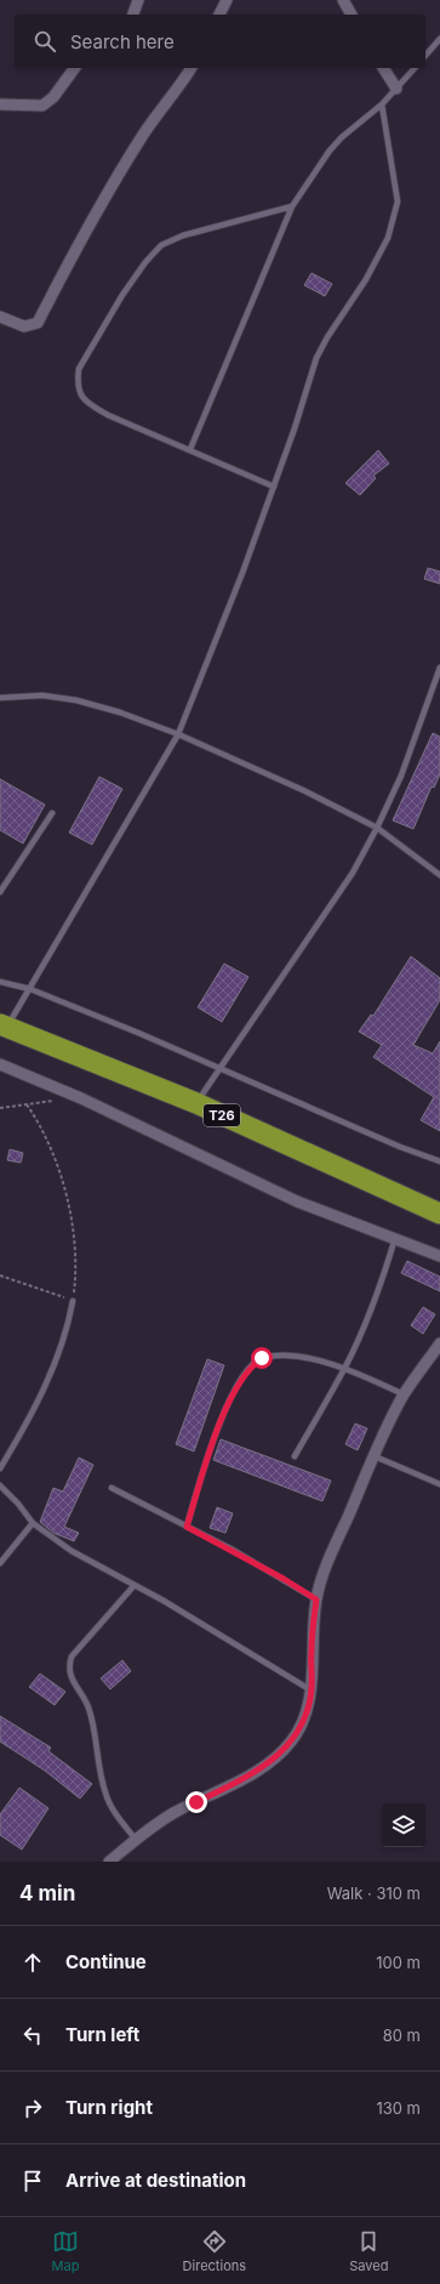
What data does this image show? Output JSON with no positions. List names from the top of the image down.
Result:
{
  "streets": {
    "highway": ["T26"]
  },
  "page": {
    "search": "Search here",
    "heading": ["4 min", "Walk · 310 m"],
    "list": [
      ["Continue", "100 m"],
      ["Turn left", "80 m"],
      ["Turn right", "130 m"],
      "Arrive at destination"
    ],
    "nav": ["Map", "Directions", "Saved"]
  }
}
